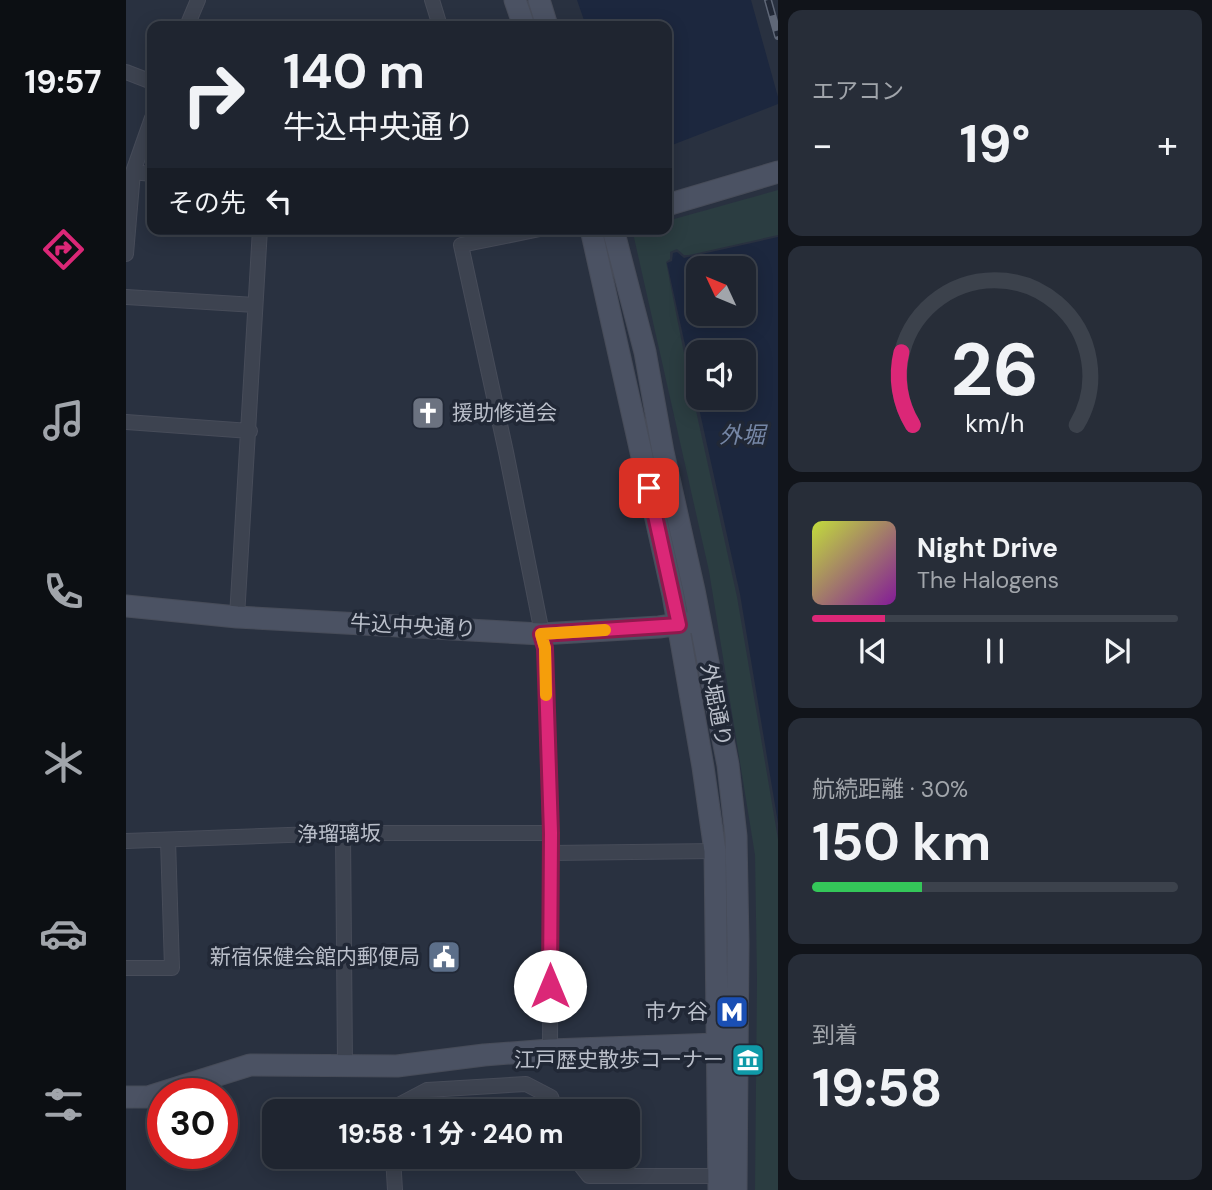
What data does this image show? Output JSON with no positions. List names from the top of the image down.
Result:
{
  "streets": {
    "main road": ["牛込中央通り", "外堀通り"],
    "street": ["浄瑠璃坂"]
  },
  "crossings": [
    ["牛込中央通り", "外堀通り"]
  ],
  "water": ["外堀"],
  "places": {
    "church": ["援助修道会"],
    "public building": ["新宿保健会館内郵便局"],
    "metro station": ["市ケ谷"],
    "museum": ["江戸歴史散歩コーナー"]
  },
  "north": "top left",
  "page": {
    "tabs": "19:57",
    "tile": [
      "エアコン",
      ["航続距離 · 30%", "150 km"],
      ["到着", "19:58"]
    ],
    "turn": ["140 m", "牛込中央通り"],
    "heat": ["−", "19°", "+"],
    "then": "その先",
    "song": ["Night Drive", "The Halogens"],
    "limit": "30",
    "trip": "19:58 · 1 分 · 240 m",
    "gauge": ["26", "km/h"]
  }
}
